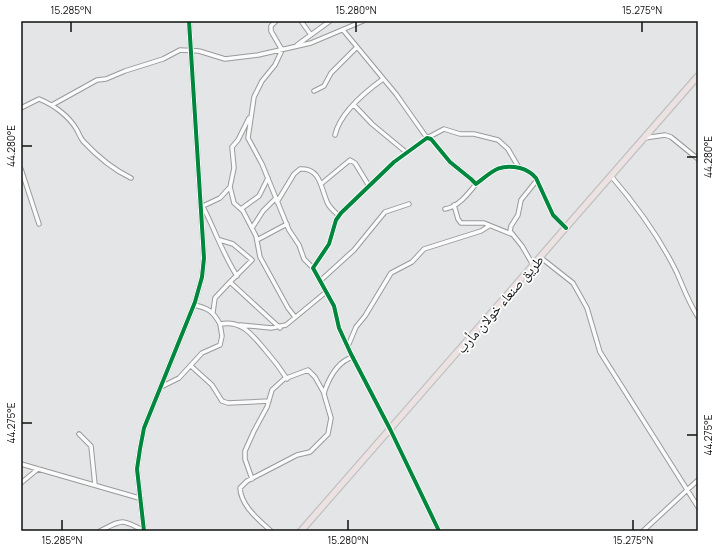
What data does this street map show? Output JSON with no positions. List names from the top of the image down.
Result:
{
  "streets": {
    "main road": ["طريق صنعاء خولان مأرب"]
  },
  "coordinates": [
    "15.285°N",
    "15.280°N",
    "15.275°N",
    "44.280°E",
    "44.275°E"
  ]
}
